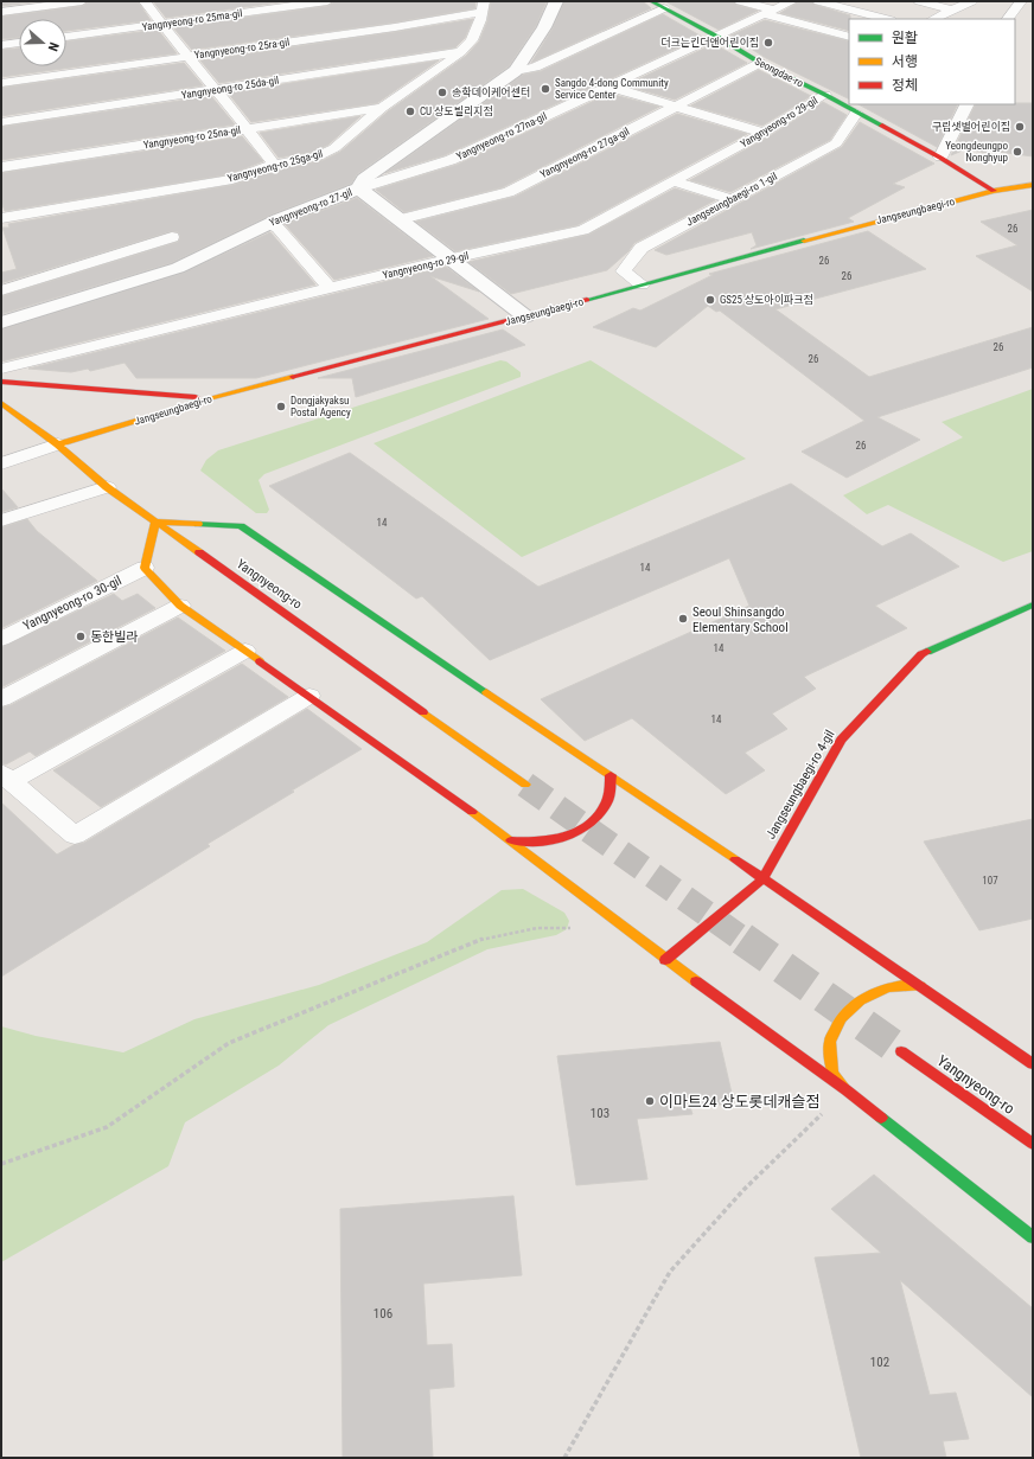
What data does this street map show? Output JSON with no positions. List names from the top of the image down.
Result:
{
  "streets": {
    "main road": [
      "Seongdae-ro",
      "Jangseungbaegi-ro",
      "Yangnyeong-ro",
      "Jangseungbaegi-ro 4-gil"
    ],
    "street": ["Yangnyeong-ro 27-gil"],
    "lane": [
      "Yangnyeong-ro 25ma-gil",
      "Yangnyeong-ro 25ra-gil",
      "Yangnyeong-ro 25da-gil",
      "Yangnyeong-ro 29-gil",
      "Yangnyeong-ro 27na-gil",
      "Yangnyeong-ro 25na-gil",
      "Yangnyeong-ro 27ga-gil",
      "Yangnyeong-ro 25ga-gil",
      "Jangseungbaegi-ro 1-gil",
      "Yangnyeong-ro 30-gil"
    ]
  },
  "crossings": [
    ["Yangnyeong-ro 25ra-gil", "Yangnyeong-ro 25ga-gil"],
    ["Seongdae-ro", "Yangnyeong-ro 29-gil"],
    ["Seongdae-ro", "Yangnyeong-ro 27na-gil"],
    ["Seongdae-ro", "Yangnyeong-ro 27ga-gil"],
    ["Seongdae-ro", "Jangseungbaegi-ro 1-gil"],
    ["Seongdae-ro", "Jangseungbaegi-ro"],
    ["Yangnyeong-ro 25da-gil", "Yangnyeong-ro 25ga-gil"],
    ["Yangnyeong-ro 27na-gil", "Yangnyeong-ro 27-gil"],
    ["Yangnyeong-ro 25na-gil", "Yangnyeong-ro 25ga-gil"],
    ["Jangseungbaegi-ro 1-gil", "Jangseungbaegi-ro"],
    ["Jangseungbaegi-ro", "Yangnyeong-ro"]
  ],
  "places": [
    "더크는킨더앤어린이집",
    "Sangdo 4-dong Community Service Center",
    "송학데이케어센터",
    "CU 상도빌리지점",
    "구립샛별어린이집",
    "Yeongdeungpo Nonghyup",
    "GS25 상도아이파크점",
    "Dongjakyaksu Postal Agency",
    "Seoul Shinsangdo Elementary School",
    "동한빌라",
    "이마트24 상도롯데캐슬점"
  ],
  "house_numbers": [
    "26",
    "26",
    "26",
    "26",
    "26",
    "26",
    "14",
    "14",
    "14",
    "14",
    "107",
    "103",
    "106",
    "102"
  ],
  "legend": ["원활", "서행", "정체"],
  "north": "right"
}
